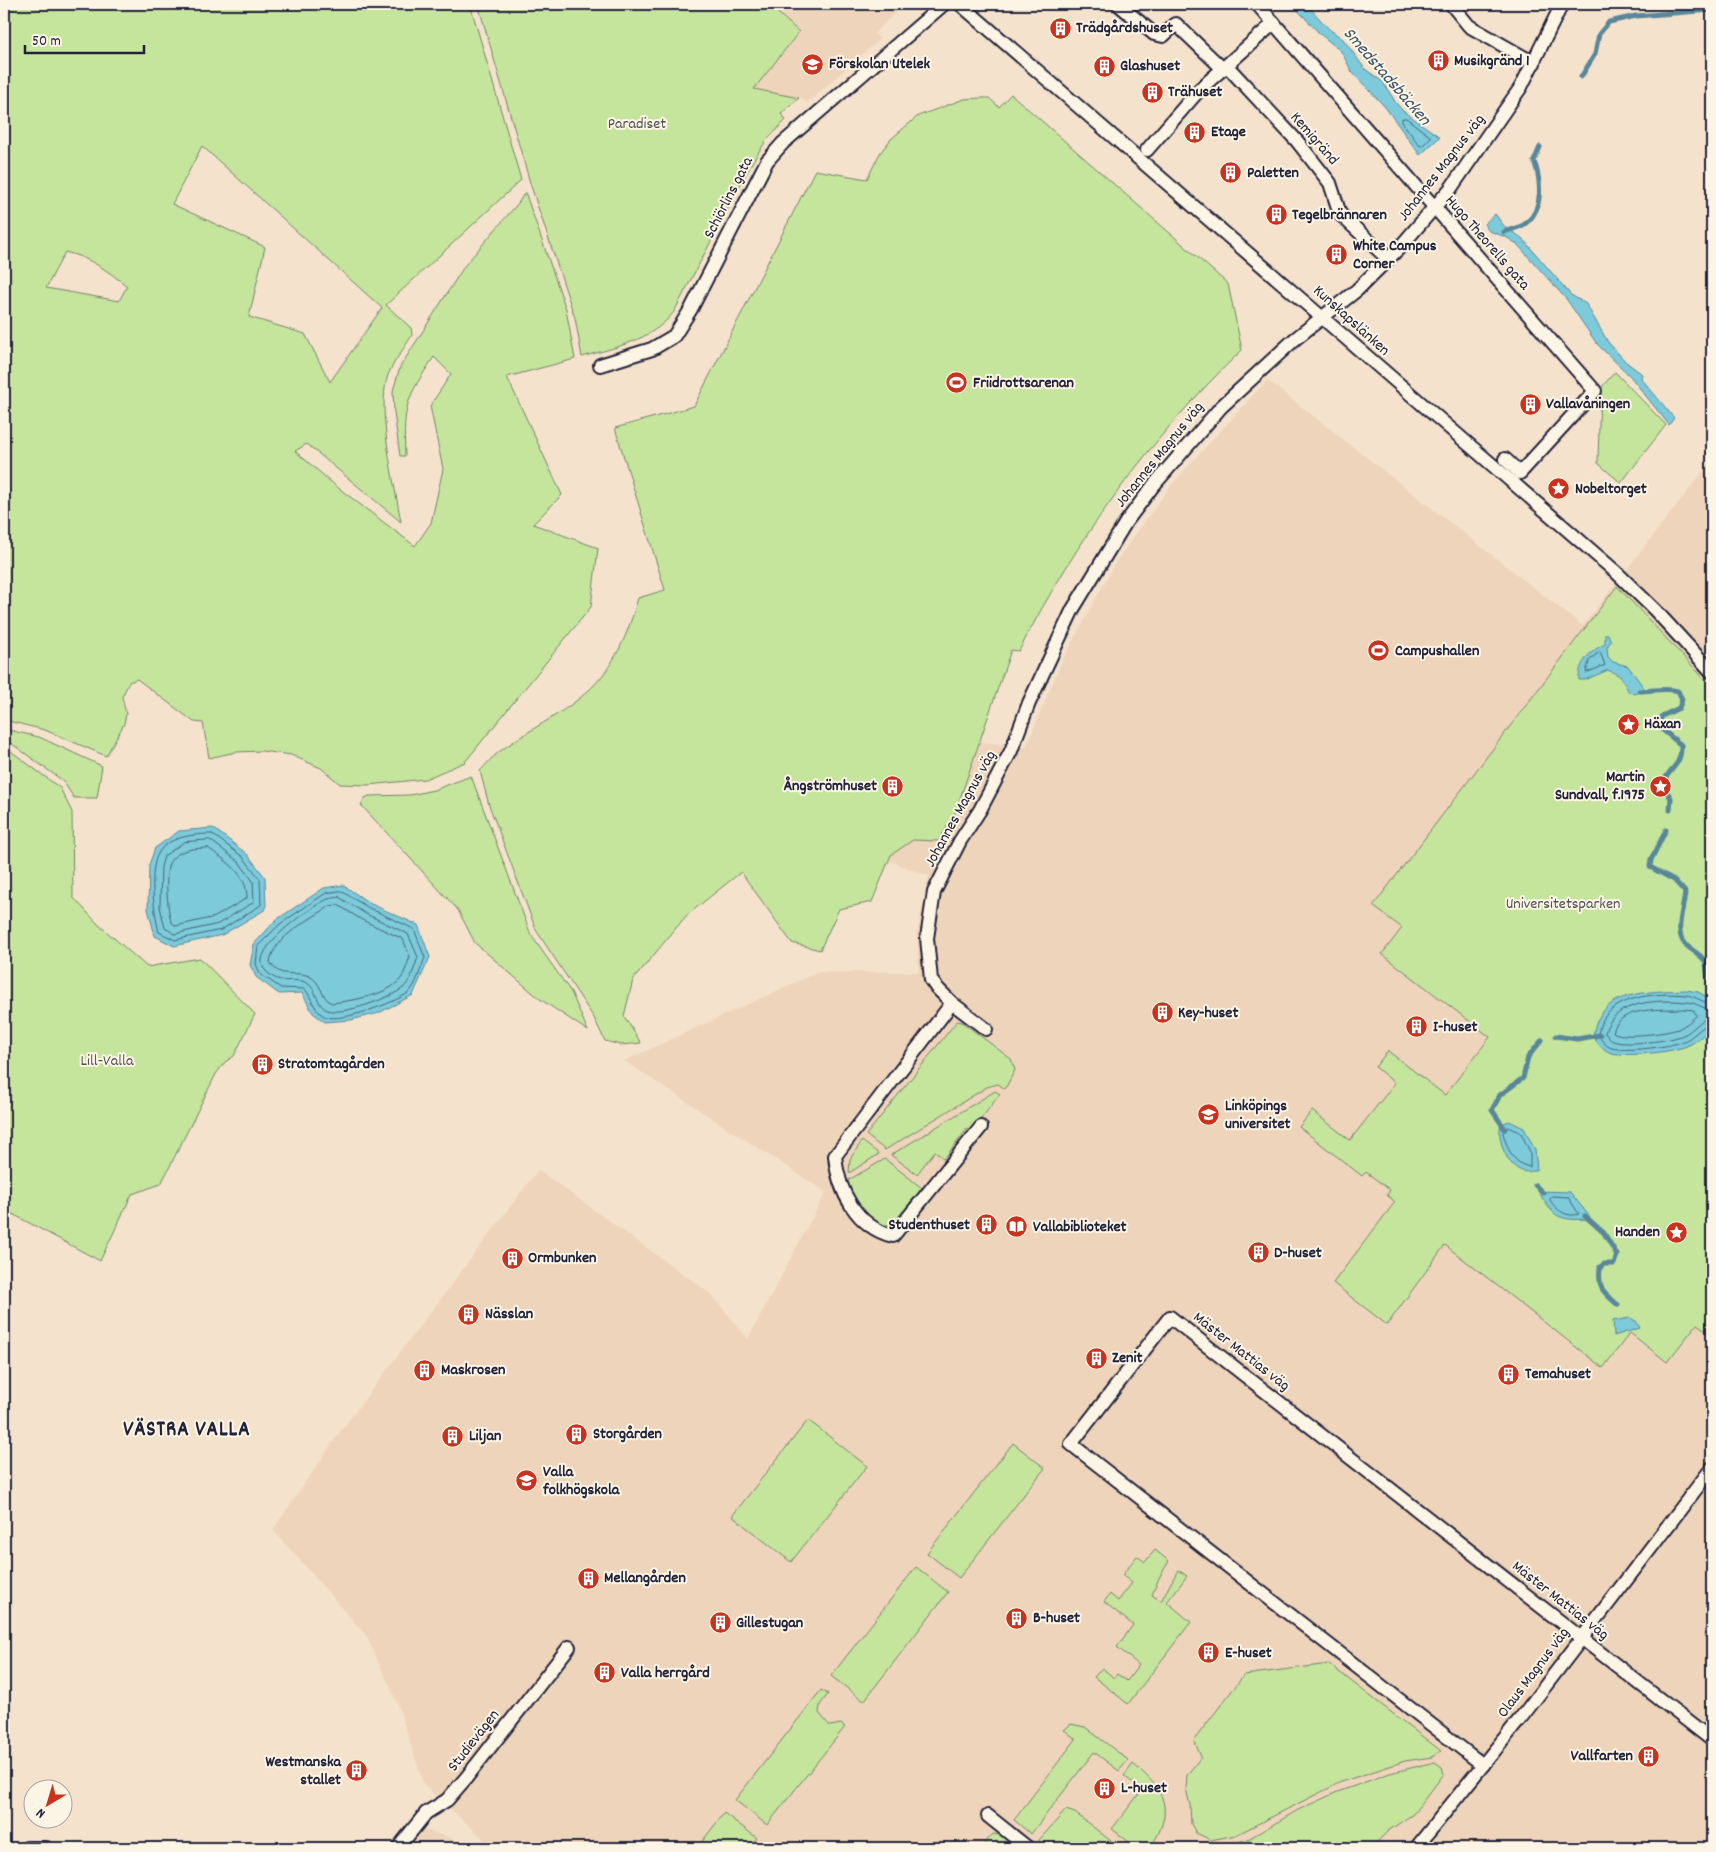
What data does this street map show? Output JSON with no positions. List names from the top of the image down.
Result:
{
  "streets": {
    "street": [
      "Kemigränd",
      "Johannes Magnus väg",
      "Schiörlins gata",
      "Hugo Theorells gata",
      "Kunskapslänken",
      "Mäster Mattias väg",
      "Olaus Magnus väg",
      "Studievägen"
    ]
  },
  "crossings": [
    ["Kemigränd", "Johannes Magnus väg"],
    ["Johannes Magnus väg", "Hugo Theorells gata"],
    ["Johannes Magnus väg", "Kunskapslänken"],
    ["Mäster Mattias väg", "Olaus Magnus väg"]
  ],
  "districts": ["VÄSTRA VALLA"],
  "water": ["Smedstadsbäcken"],
  "parks": ["Paradiset", "Universitetsparken", "Lill-Valla"],
  "places": {
    "building": [
      "Trädgårdshuset",
      "Musikgränd 1",
      "Glashuset",
      "Trähuset",
      "Etage",
      "Paletten",
      "Tegelbrännaren",
      "White Campus Corner",
      "Vallavåningen",
      "Ångströmhuset",
      "Key-huset",
      "I-huset",
      "Stratomtagården",
      "Studenthuset",
      "D-huset",
      "Ormbunken",
      "Nässlan",
      "Zenit",
      "Maskrosen",
      "Temahuset",
      "Storgården",
      "Liljan",
      "Mellangården",
      "B-huset",
      "Gillestugan",
      "E-huset",
      "Valla herrgård",
      "Vallfarten",
      "Westmanska stallet",
      "L-huset"
    ],
    "school or university": ["Förskolan Utelek", "Linköpings universitet", "Valla folkhögskola"],
    "sports": ["Friidrottsarenan", "Campushallen"],
    "place": [
      "Nobeltorget",
      "Häxan",
      "Martin Sundvall, f.1975",
      "Handen"
    ],
    "library": ["Vallabiblioteket"]
  },
  "scale_bar": "50 m",
  "north": "bottom left"
}
